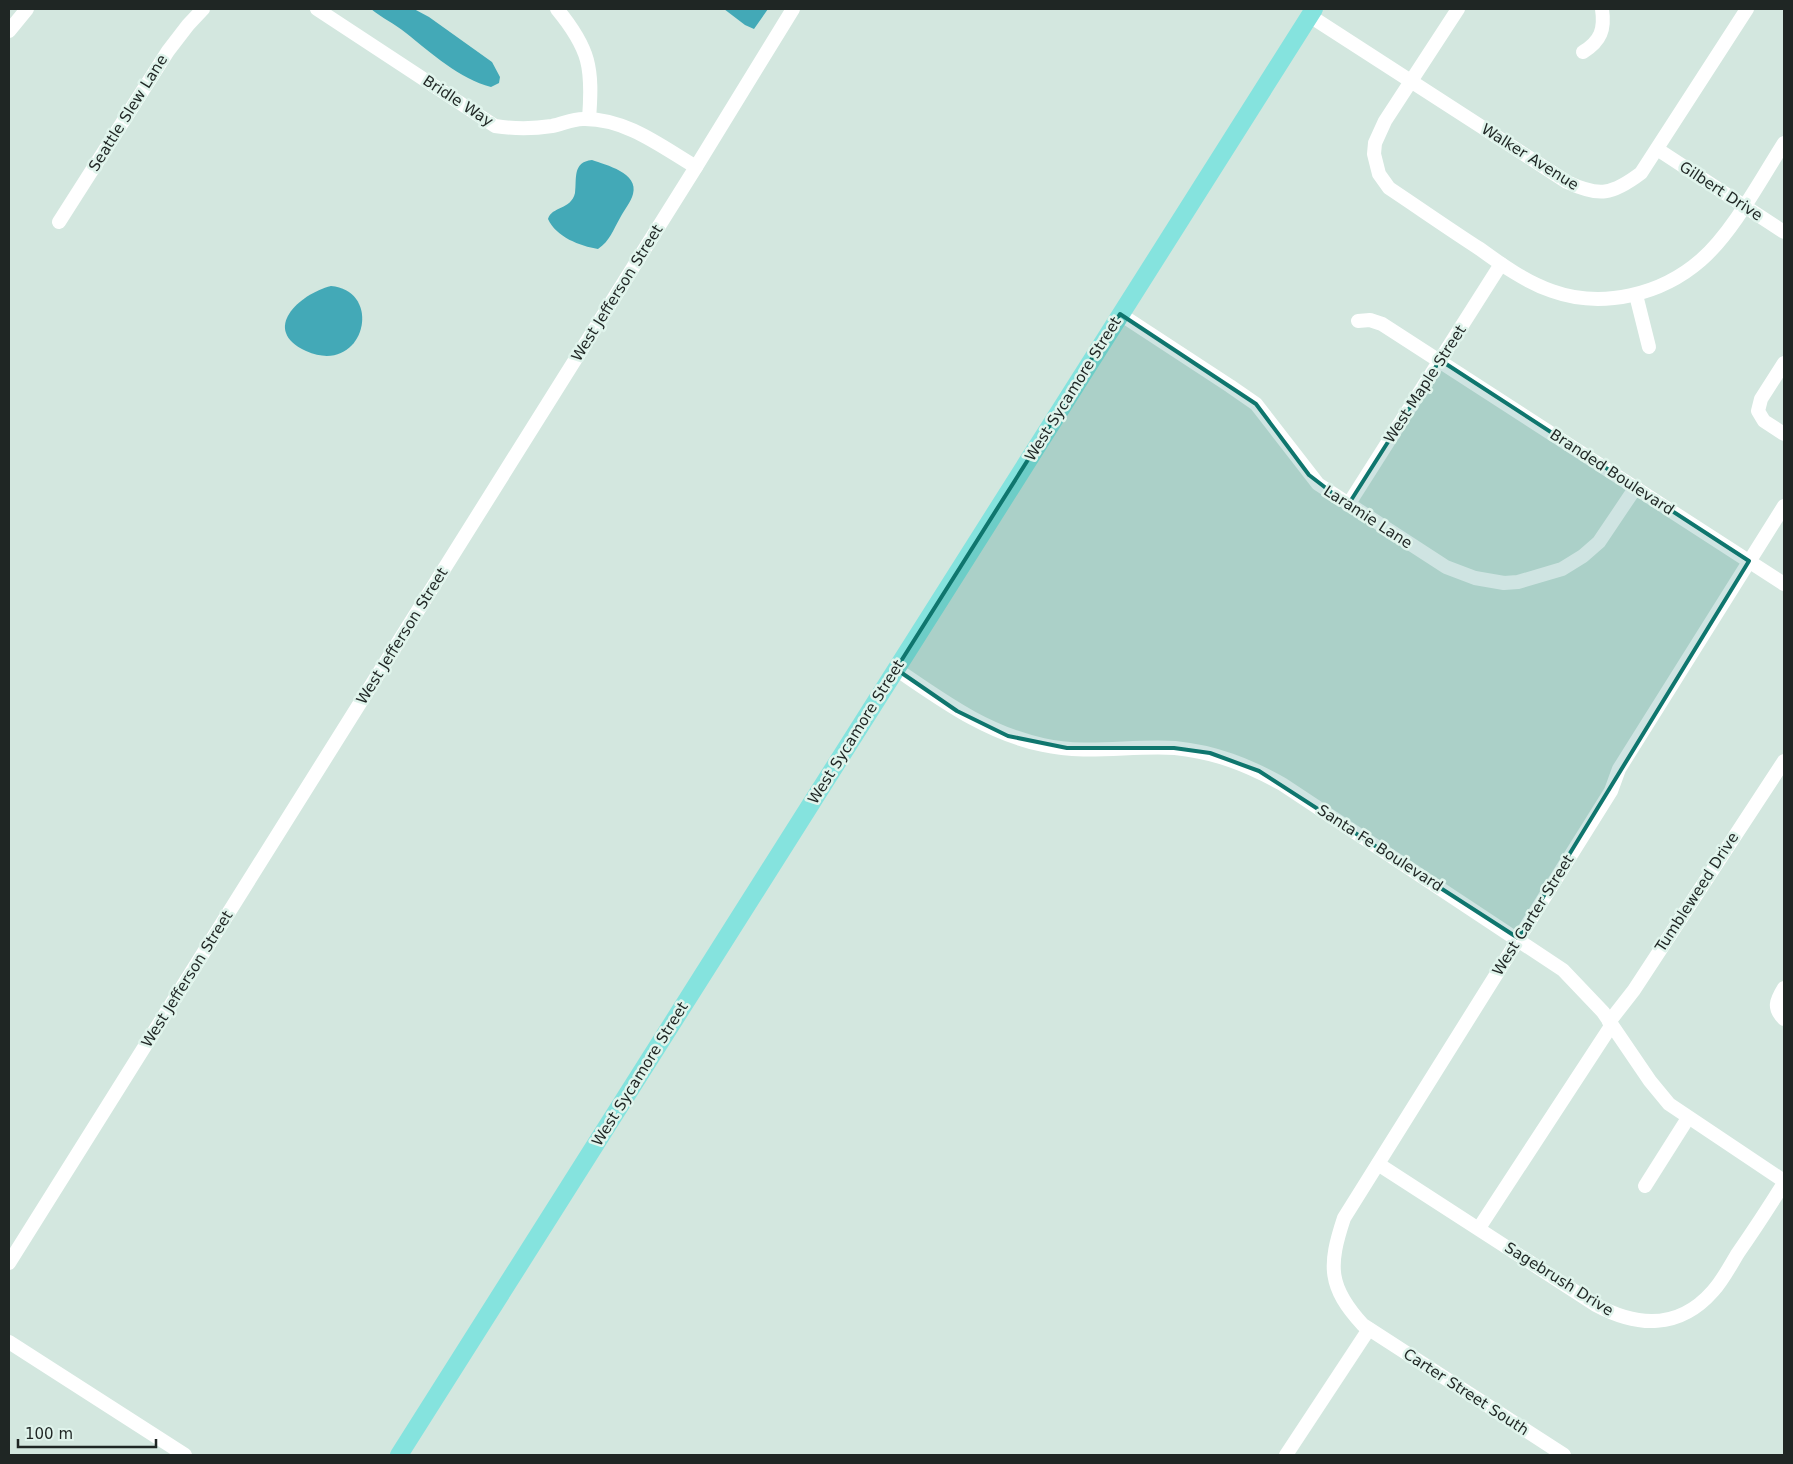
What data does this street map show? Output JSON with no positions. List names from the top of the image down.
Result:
{
  "streets": {
    "main road": ["West Sycamore Street"],
    "street": [
      "Bridle Way",
      "Seattle Slew Lane",
      "Walker Avenue",
      "Gilbert Drive",
      "West Jefferson Street",
      "West Maple Street",
      "Branded Boulevard",
      "Laramie Lane",
      "Santa Fe Boulevard",
      "Tumbleweed Drive",
      "West Carter Street",
      "Sagebrush Drive",
      "Carter Street South"
    ]
  },
  "crossings": [
    ["Bridle Way", "West Jefferson Street"],
    ["Walker Avenue", "Gilbert Drive"],
    ["Walker Avenue", "West Sycamore Street"],
    ["West Maple Street", "Branded Boulevard"],
    ["West Maple Street", "Laramie Lane"],
    ["West Sycamore Street", "Laramie Lane"],
    ["West Sycamore Street", "Santa Fe Boulevard"],
    ["Branded Boulevard", "Laramie Lane"],
    ["Branded Boulevard", "West Carter Street"],
    ["Santa Fe Boulevard", "Tumbleweed Drive"],
    ["Santa Fe Boulevard", "West Carter Street"],
    ["Santa Fe Boulevard", "Sagebrush Drive"],
    ["Tumbleweed Drive", "Sagebrush Drive"],
    ["West Carter Street", "Sagebrush Drive"],
    ["West Carter Street", "Carter Street South"]
  ],
  "scale_bar": "100 m"
}
